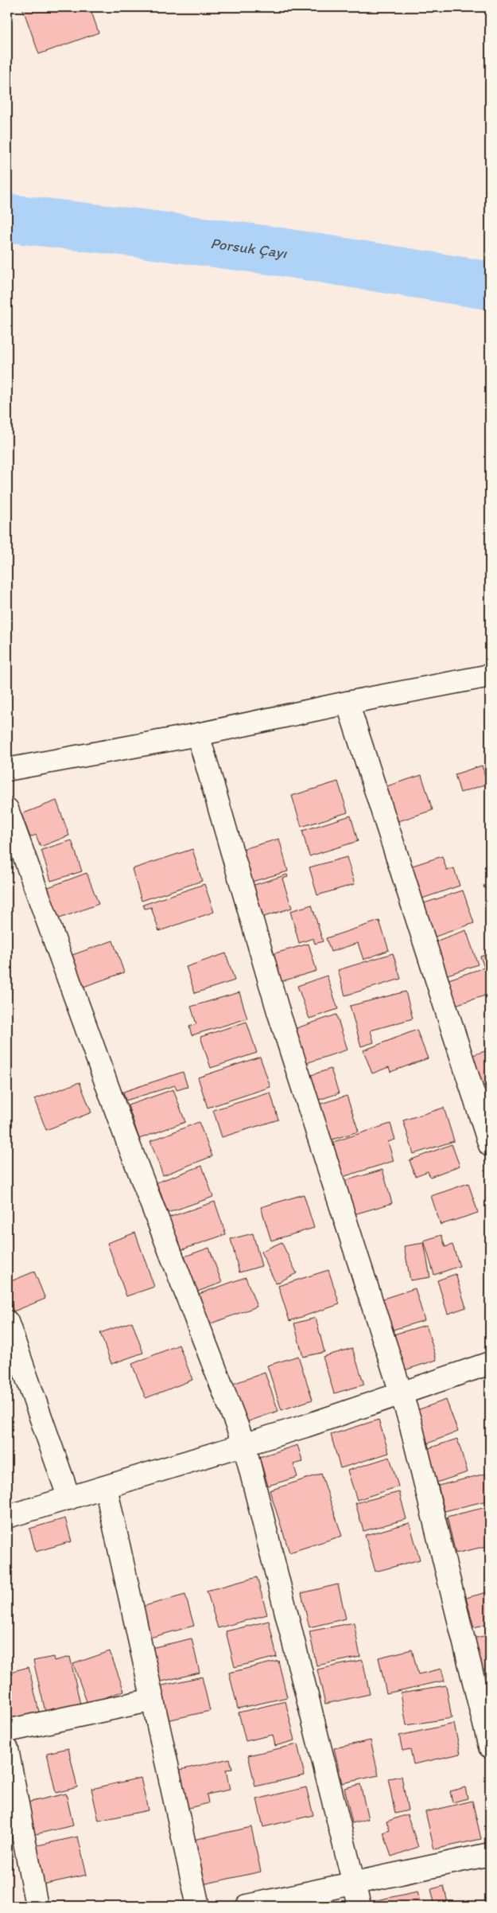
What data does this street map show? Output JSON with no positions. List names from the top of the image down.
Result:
{
  "water": ["Porsuk Çayı"]
}
